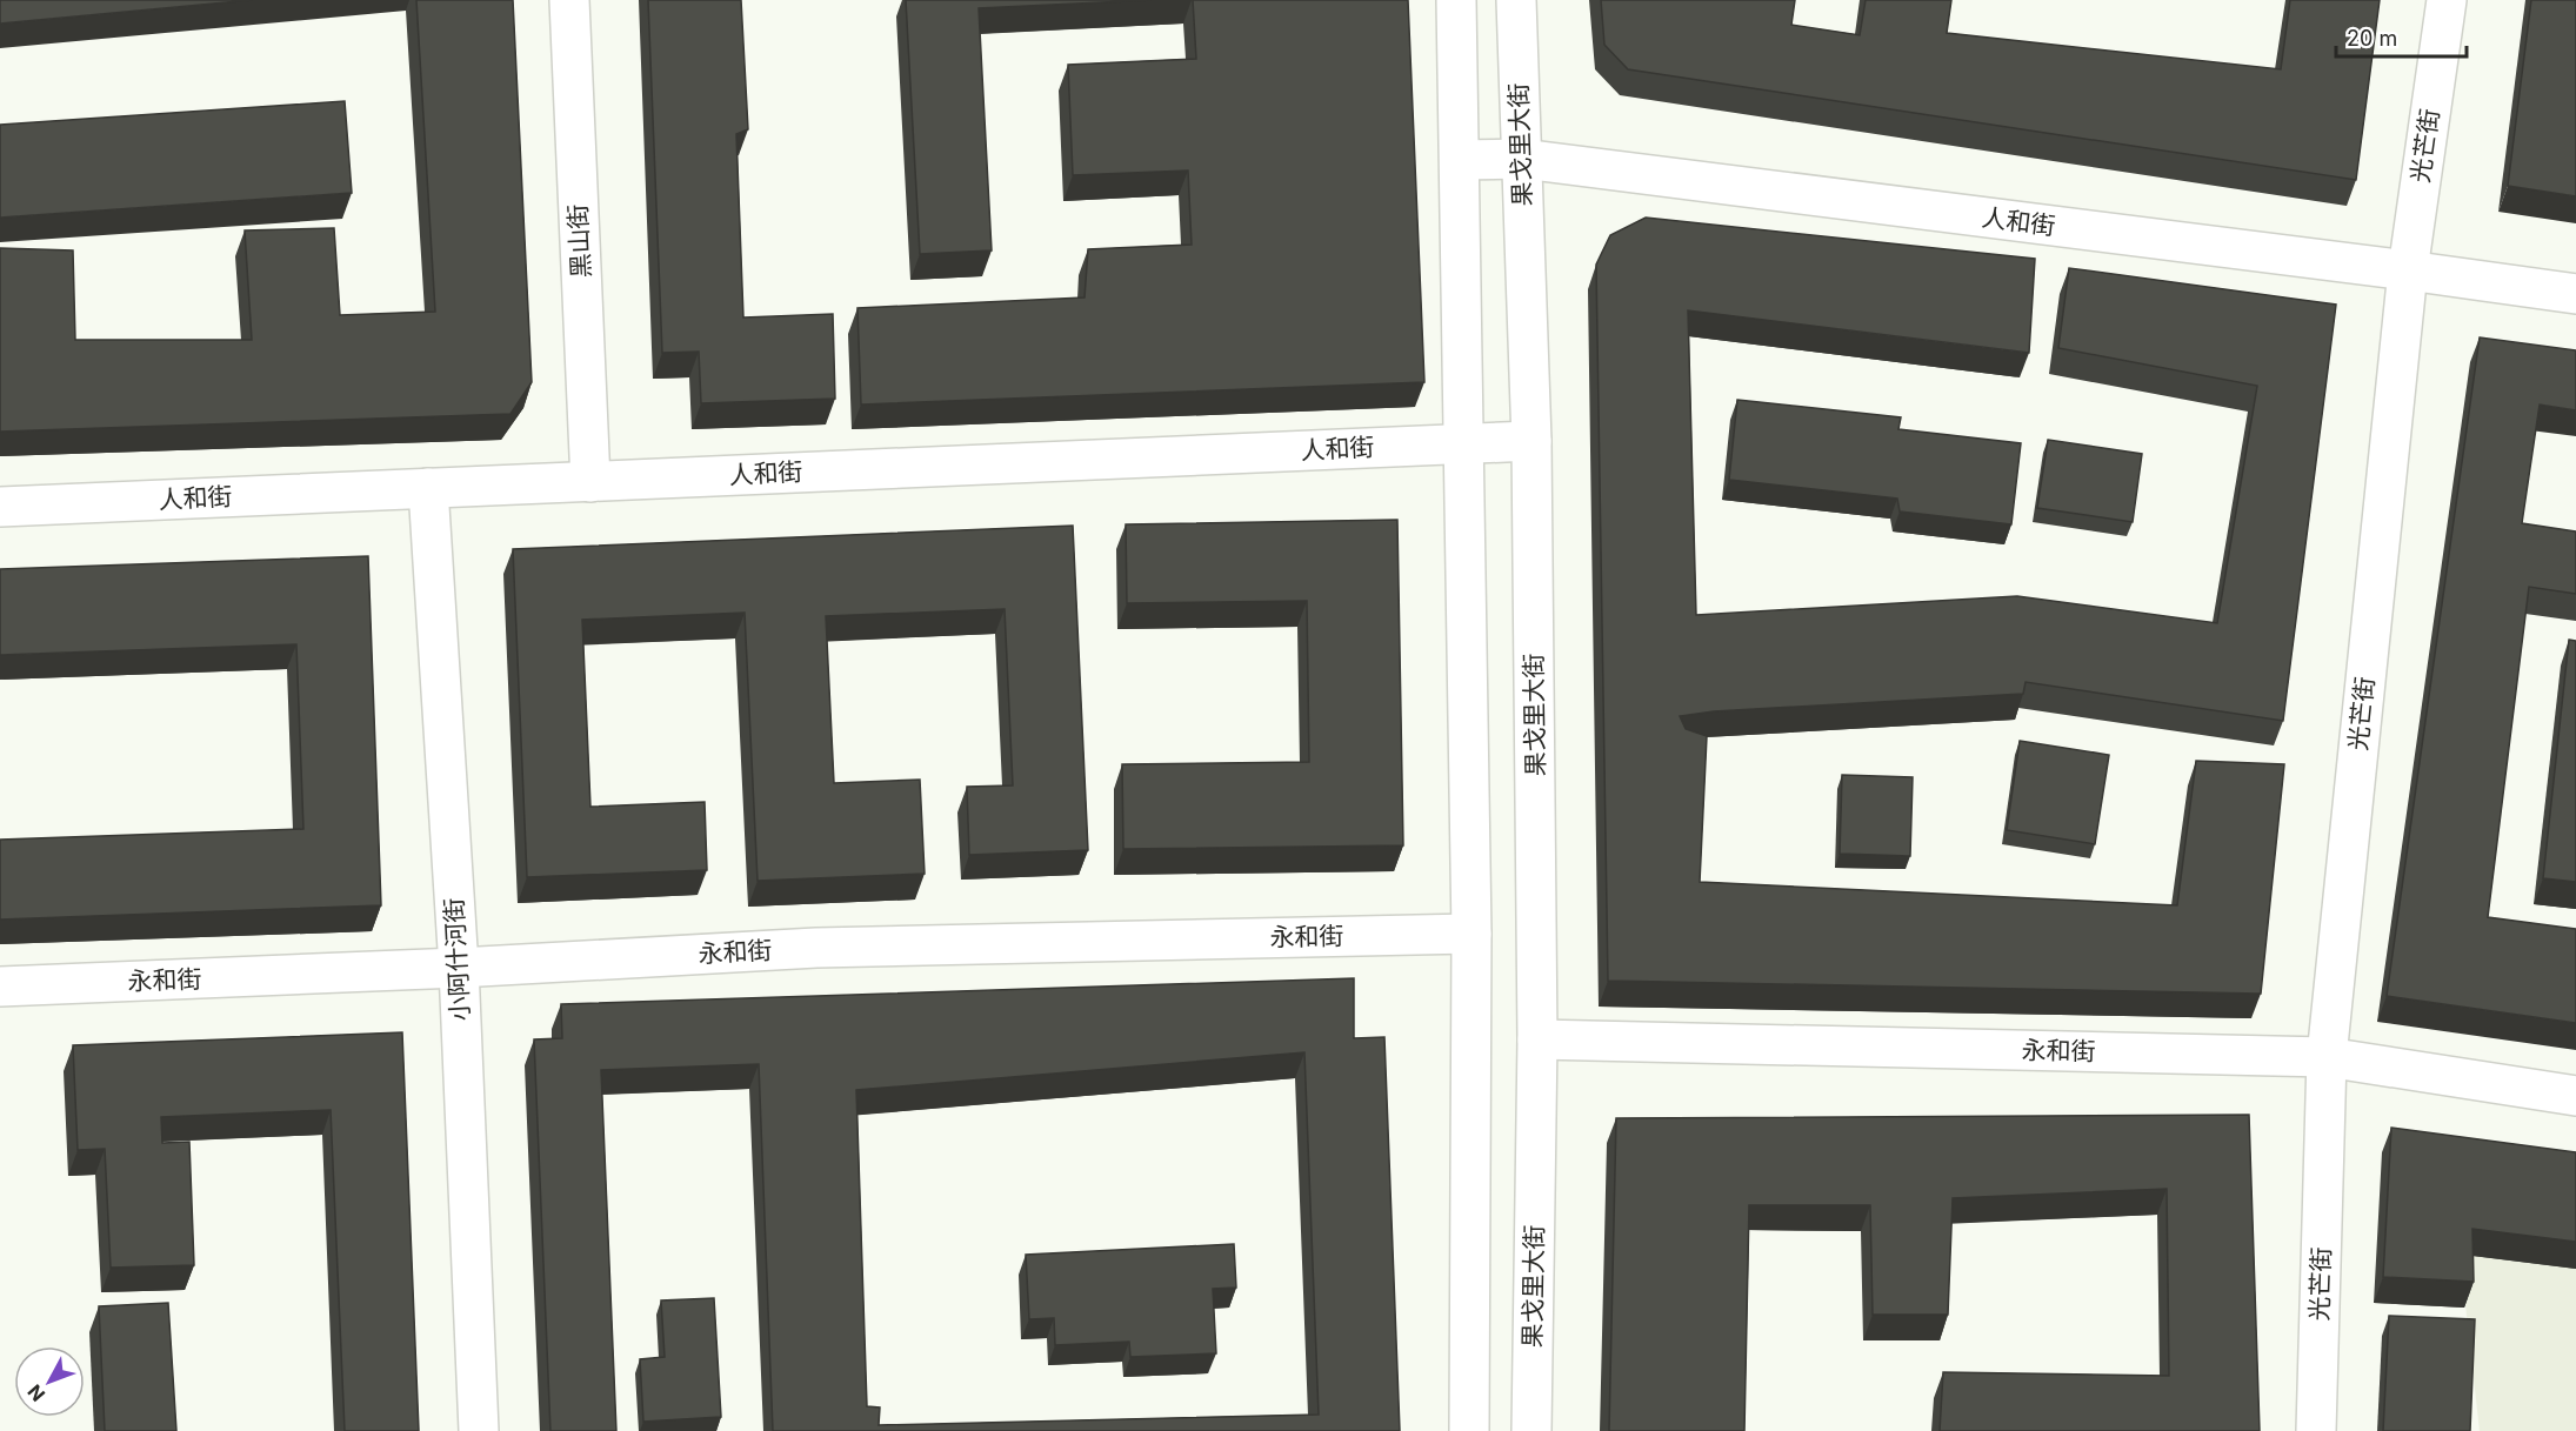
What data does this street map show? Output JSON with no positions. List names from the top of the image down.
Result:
{
  "streets": {
    "street": [
      "果戈里大街",
      "光芒街",
      "人和街",
      "黑山街",
      "永和街",
      "小阿什河街"
    ]
  },
  "crossings": [
    ["果戈里大街", "人和街"],
    ["果戈里大街", "永和街"],
    ["光芒街", "人和街"],
    ["光芒街", "永和街"],
    ["人和街", "黑山街"],
    ["人和街", "小阿什河街"],
    ["永和街", "小阿什河街"]
  ],
  "scale_bar": "20 m",
  "north": "bottom left"
}
